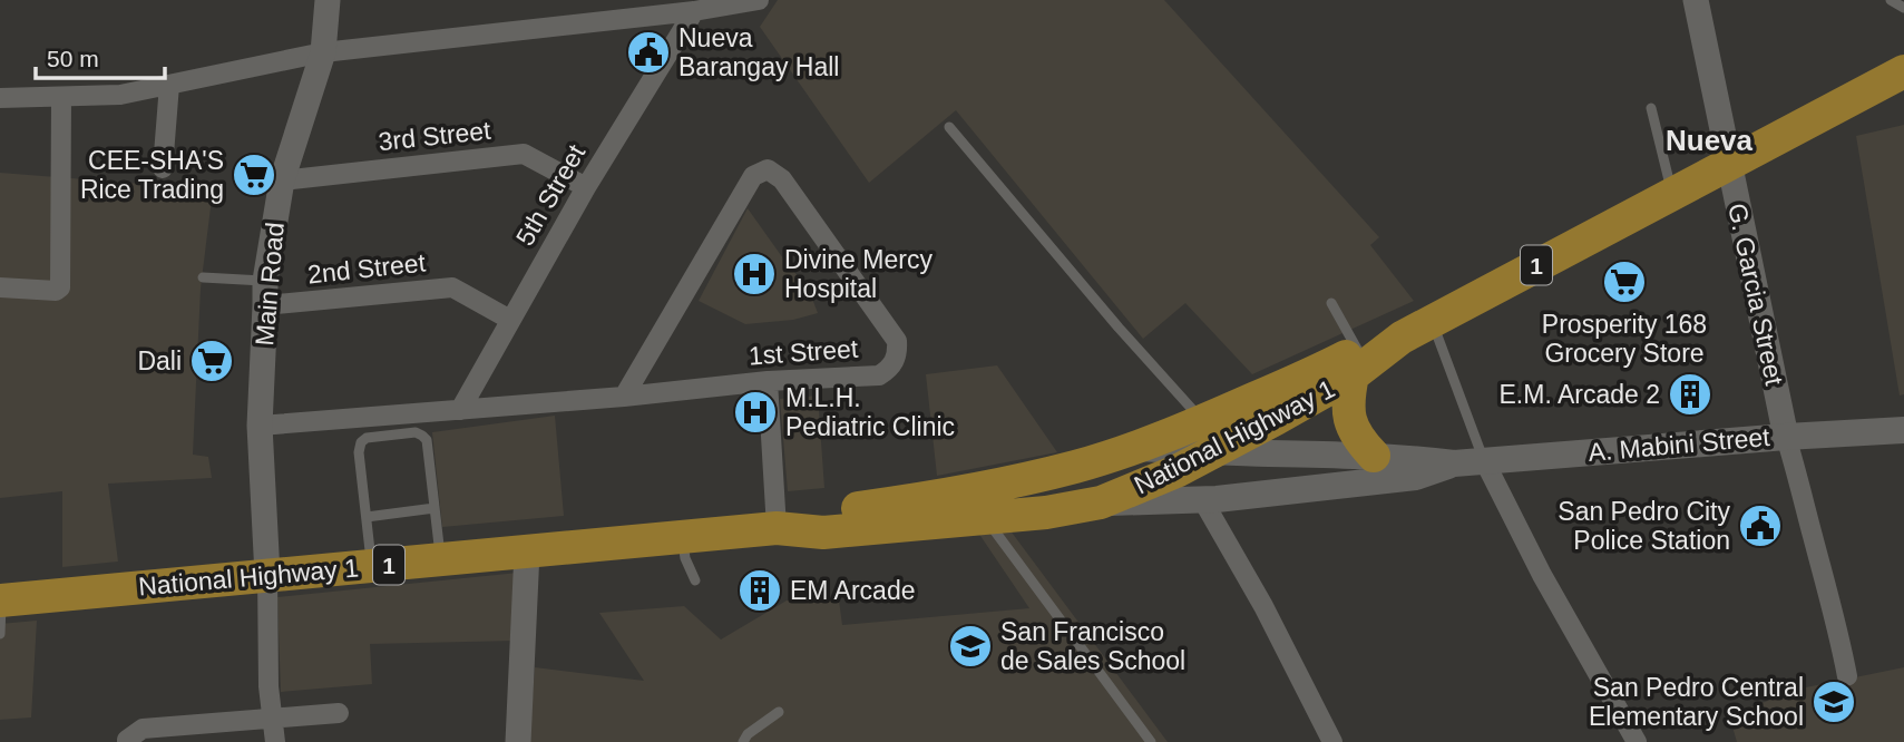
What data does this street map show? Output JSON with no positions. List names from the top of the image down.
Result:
{
  "streets": {
    "highway": ["1", "National Highway 1"],
    "main road": ["A. Mabini Street"],
    "street": [
      "3rd Street",
      "5th Street",
      "2nd Street",
      "Main Road",
      "G. Garcia Street",
      "1st Street"
    ]
  },
  "crossings": [
    ["3rd Street", "5th Street"],
    ["3rd Street", "Main Road"],
    ["5th Street", "2nd Street"],
    ["5th Street", "1st Street"],
    ["2nd Street", "Main Road"],
    ["Main Road", "1st Street"],
    ["Main Road", "National Highway 1"],
    ["G. Garcia Street", "National Highway 1"],
    ["G. Garcia Street", "A. Mabini Street"],
    ["National Highway 1", "A. Mabini Street"]
  ],
  "districts": ["Nueva"],
  "places": {
    "public building": ["Nueva Barangay Hall", "San Pedro City Police Station"],
    "supermarket": ["CEE-SHA'S Rice Trading", "Prosperity 168 Grocery Store", "Dali"],
    "hospital": ["Divine Mercy Hospital", "M.L.H. Pediatric Clinic"],
    "building": ["E.M. Arcade 2", "EM Arcade"],
    "school or university": ["San Francisco de Sales School", "San Pedro Central Elementary School"]
  },
  "scale_bar": "50 m"
}
